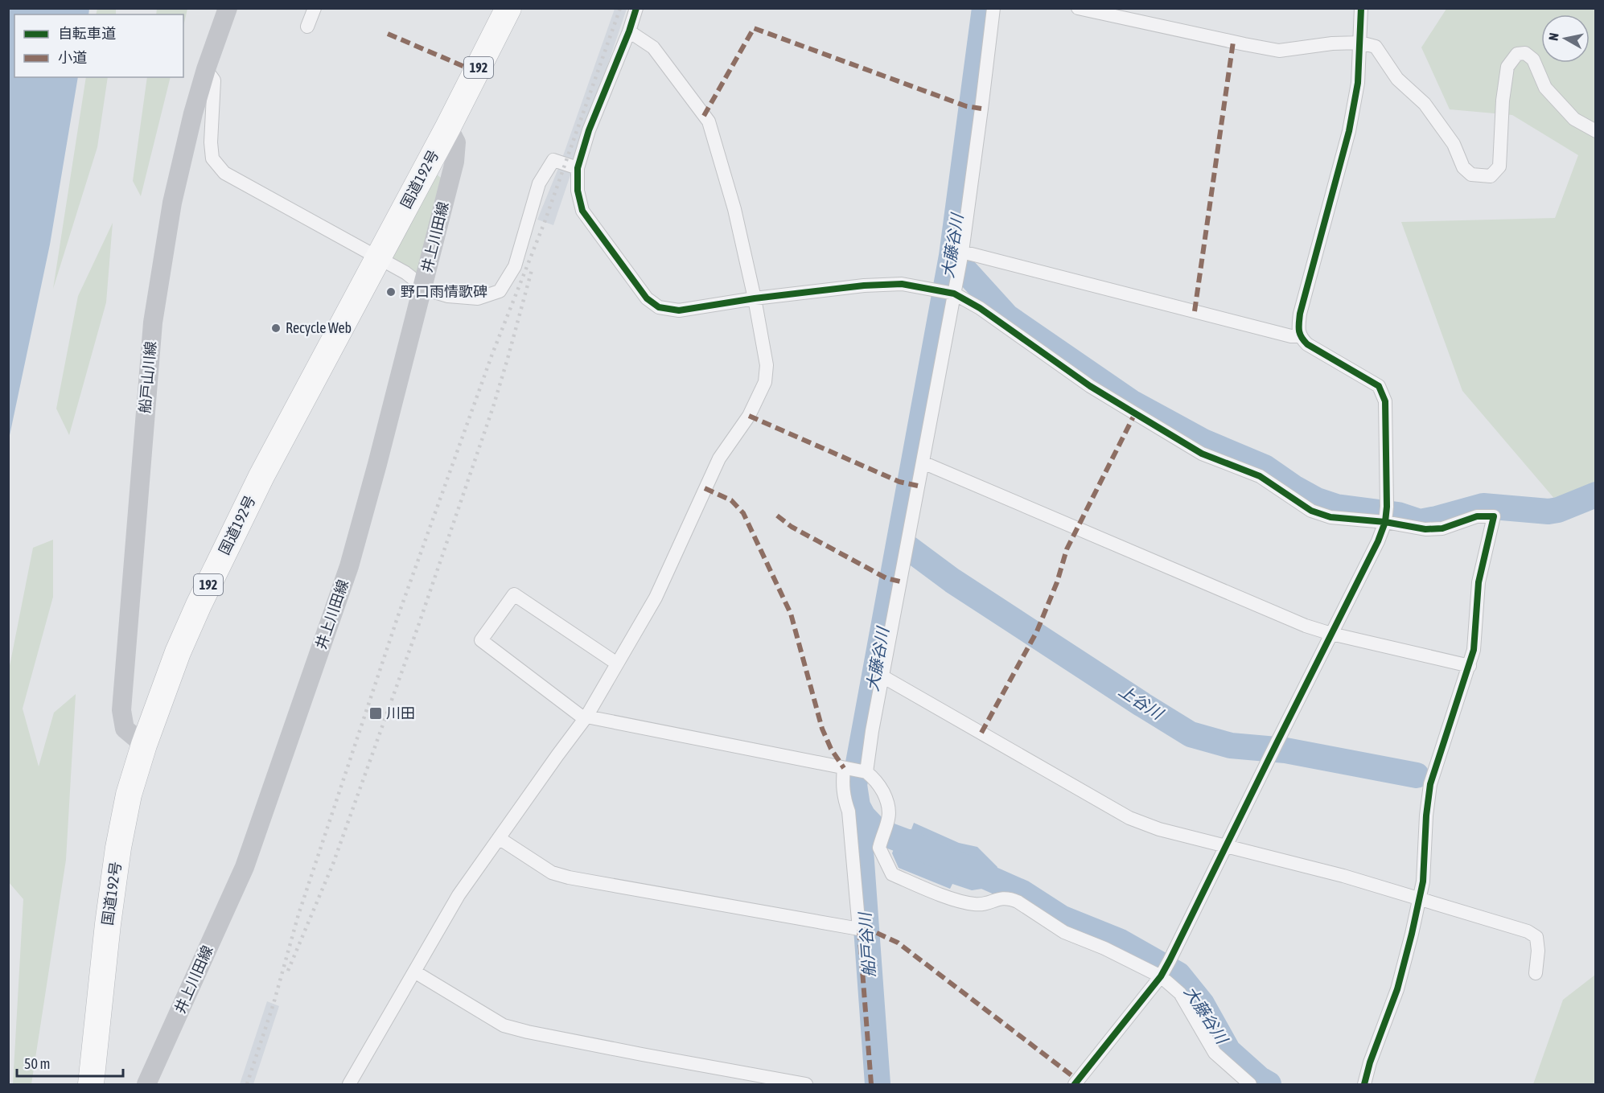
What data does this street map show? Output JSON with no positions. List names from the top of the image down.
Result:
{
  "streets": {
    "highway": ["192", "国道192号"],
    "main road": ["井上川田線", "船戸山川線"]
  },
  "crossings": [
    ["国道192号", "井上川田線"],
    ["国道192号", "船戸山川線"]
  ],
  "water": ["大藤谷川", "上谷川", "船戸谷川"],
  "places": {
    "other": ["野口雨情歌碑", "Recycle Web"],
    "transit": ["川田"]
  },
  "legend": ["自転車道", "小道"],
  "scale_bar": "50 m",
  "north": "left"
}
